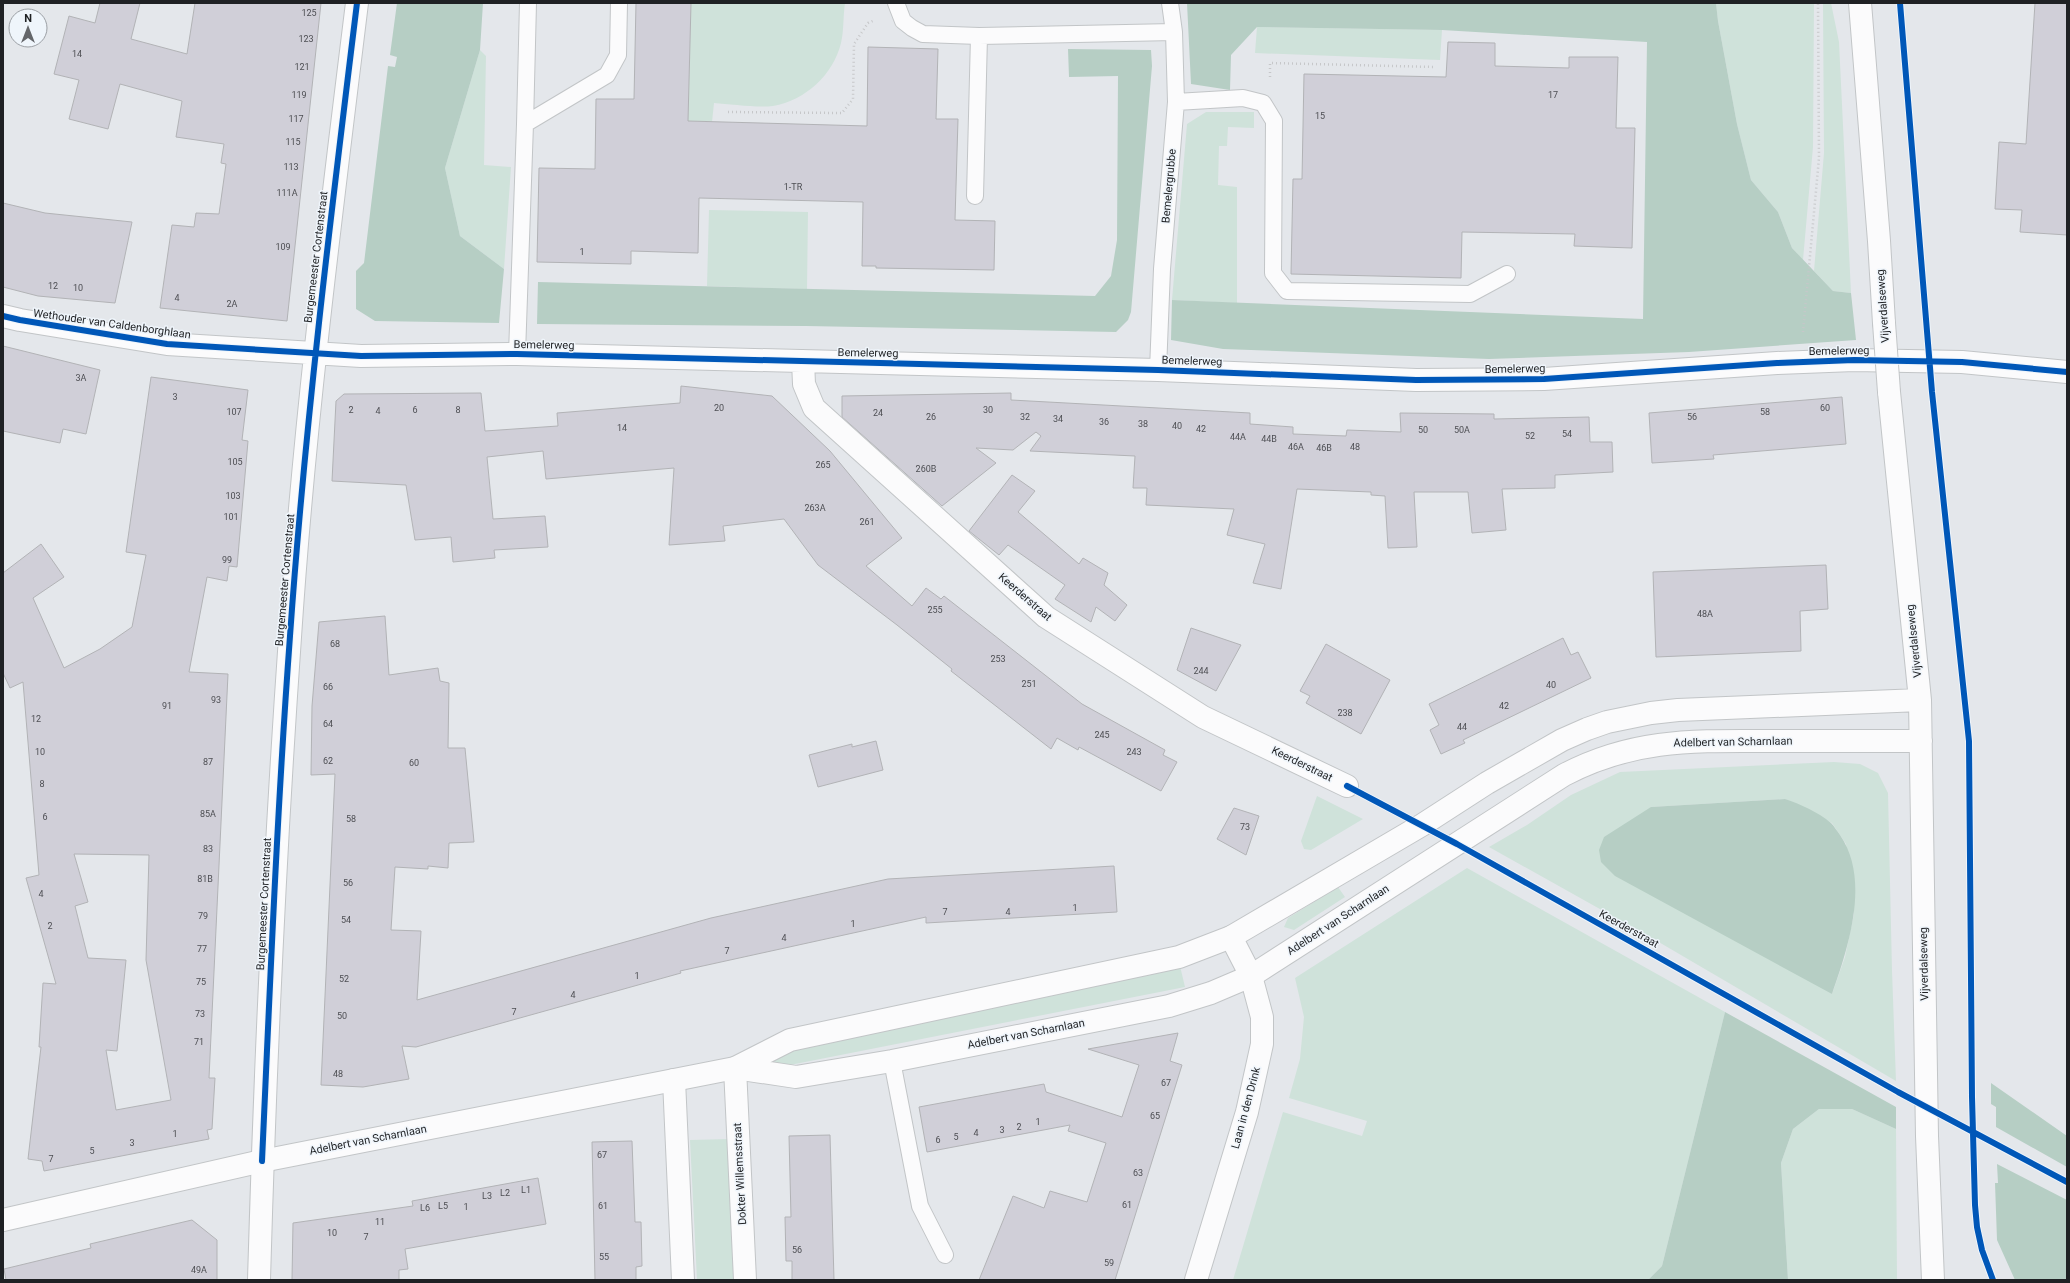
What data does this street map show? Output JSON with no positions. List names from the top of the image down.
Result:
{
  "streets": {
    "street": [
      "Burgemeester Cortenstraat",
      "Vijverdalseweg",
      "Wethouder van Caldenborghlaan",
      "Bemelerweg",
      "Keerderstraat",
      "Adelbert van Scharnlaan",
      "Laan in den Drink",
      "Dokter Willemsstraat"
    ],
    "lane": ["Bemelergrubbe"]
  },
  "crossings": [
    ["Bemelergrubbe", "Bemelerweg"],
    ["Burgemeester Cortenstraat", "Wethouder van Caldenborghlaan"],
    ["Burgemeester Cortenstraat", "Bemelerweg"],
    ["Burgemeester Cortenstraat", "Adelbert van Scharnlaan"],
    ["Vijverdalseweg", "Adelbert van Scharnlaan"],
    ["Wethouder van Caldenborghlaan", "Bemelerweg"],
    ["Bemelerweg", "Keerderstraat"],
    ["Adelbert van Scharnlaan", "Laan in den Drink"],
    ["Adelbert van Scharnlaan", "Dokter Willemsstraat"]
  ],
  "house_numbers": [
    "125",
    "123",
    "14",
    "121",
    "119",
    "17",
    "15",
    "117",
    "115",
    "113",
    "1-TR",
    "111A",
    "109",
    "1",
    "12",
    "10",
    "4",
    "2A",
    "3A",
    "3",
    "20",
    "60",
    "2",
    "6",
    "8",
    "30",
    "4",
    "107",
    "58",
    "24",
    "26",
    "32",
    "56",
    "34",
    "36",
    "38",
    "40",
    "14",
    "42",
    "50",
    "50A",
    "54",
    "52",
    "44A",
    "44B",
    "46A",
    "48",
    "46B",
    "105",
    "265",
    "260B",
    "103",
    "263A",
    "101",
    "261",
    "99",
    "255",
    "48A",
    "68",
    "253",
    "244",
    "251",
    "40",
    "66",
    "93",
    "91",
    "42",
    "238",
    "12",
    "64",
    "44",
    "245",
    "10",
    "243",
    "62",
    "87",
    "60",
    "8",
    "85A",
    "6",
    "58",
    "73",
    "83",
    "81B",
    "56",
    "4",
    "1",
    "7",
    "4",
    "79",
    "54",
    "1",
    "2",
    "4",
    "77",
    "7",
    "1",
    "52",
    "75",
    "4",
    "7",
    "73",
    "50",
    "71",
    "48",
    "67",
    "65",
    "1",
    "2",
    "3",
    "4",
    "1",
    "5",
    "6",
    "3",
    "5",
    "67",
    "7",
    "63",
    "L1",
    "L2",
    "L3",
    "61",
    "L5",
    "61",
    "1",
    "L6",
    "11",
    "10",
    "7",
    "56",
    "55",
    "59",
    "49A"
  ],
  "north": "top"
}
